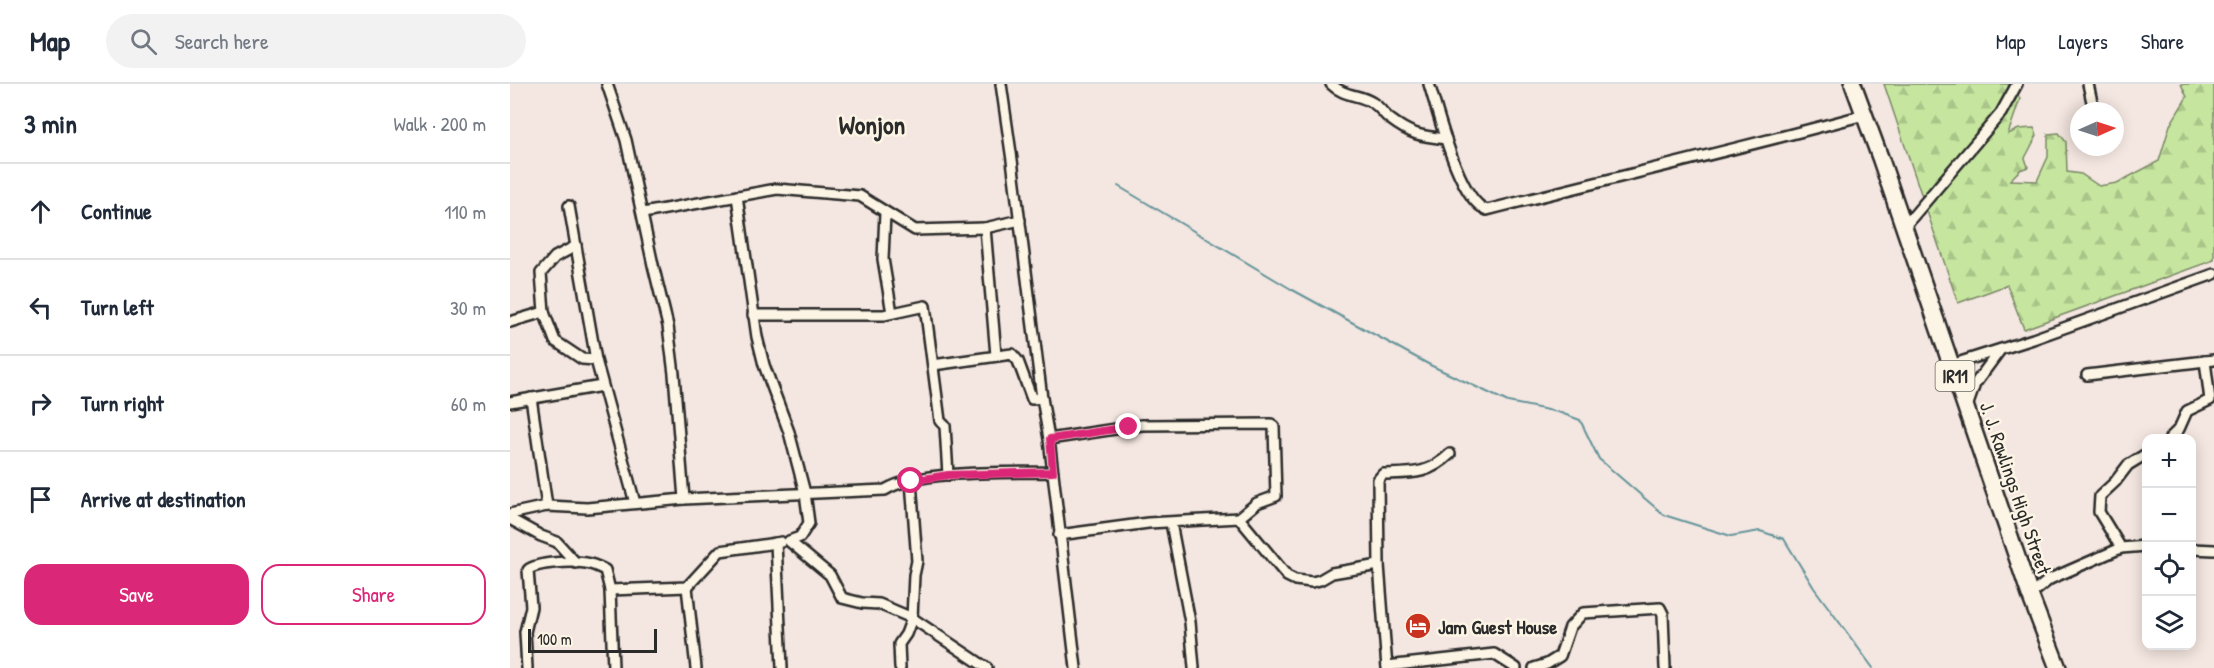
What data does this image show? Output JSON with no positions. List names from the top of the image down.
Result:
{
  "streets": {
    "main road": ["IR11", "J. J. Rawlings High Street"]
  },
  "districts": ["Wonjon"],
  "places": {
    "hotel": ["Jam Guest House"]
  },
  "scale_bar": "100 m",
  "north": "right",
  "page": {
    "header": "Map",
    "search": "Search here",
    "nav": ["Map", "Layers", "Share"],
    "heading": ["3 min", "Walk · 200 m"],
    "list": [
      ["Continue", "110 m"],
      ["Turn left", "30 m"],
      ["Turn right", "60 m"],
      "Arrive at destination"
    ],
    "map_buttons": ["+", "−"],
    "buttons": ["Save", "Share"],
    "scale": "100 m"
  }
}
